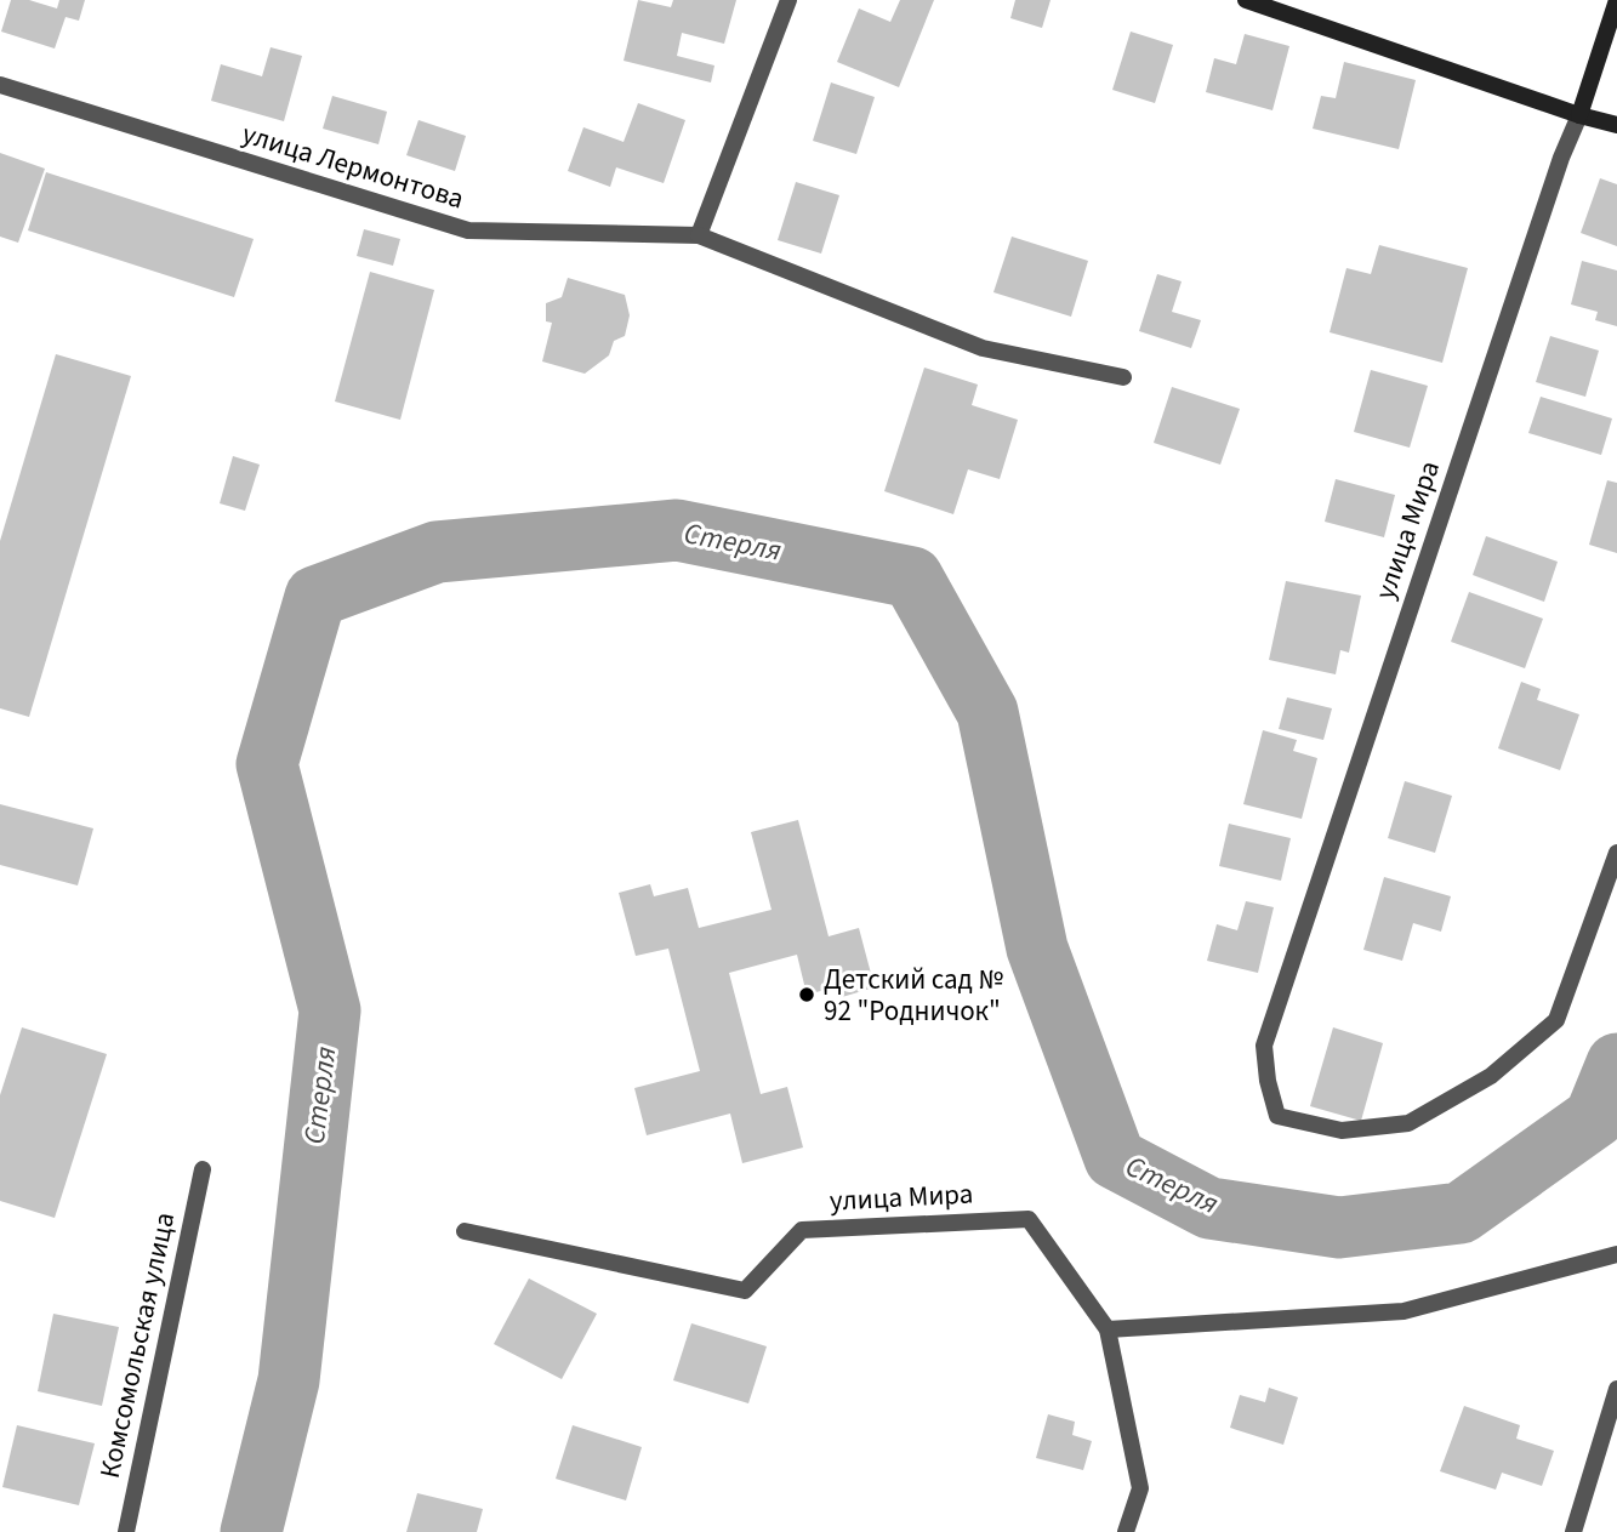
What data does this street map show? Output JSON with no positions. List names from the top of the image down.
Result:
{
  "streets": {
    "main road": ["улица Мира"],
    "street": ["улица Лермонтова", "Комсомольская улица"]
  },
  "water": ["Стерля"],
  "places": ["Детский сад № 92 \"Родничок\""]
}
